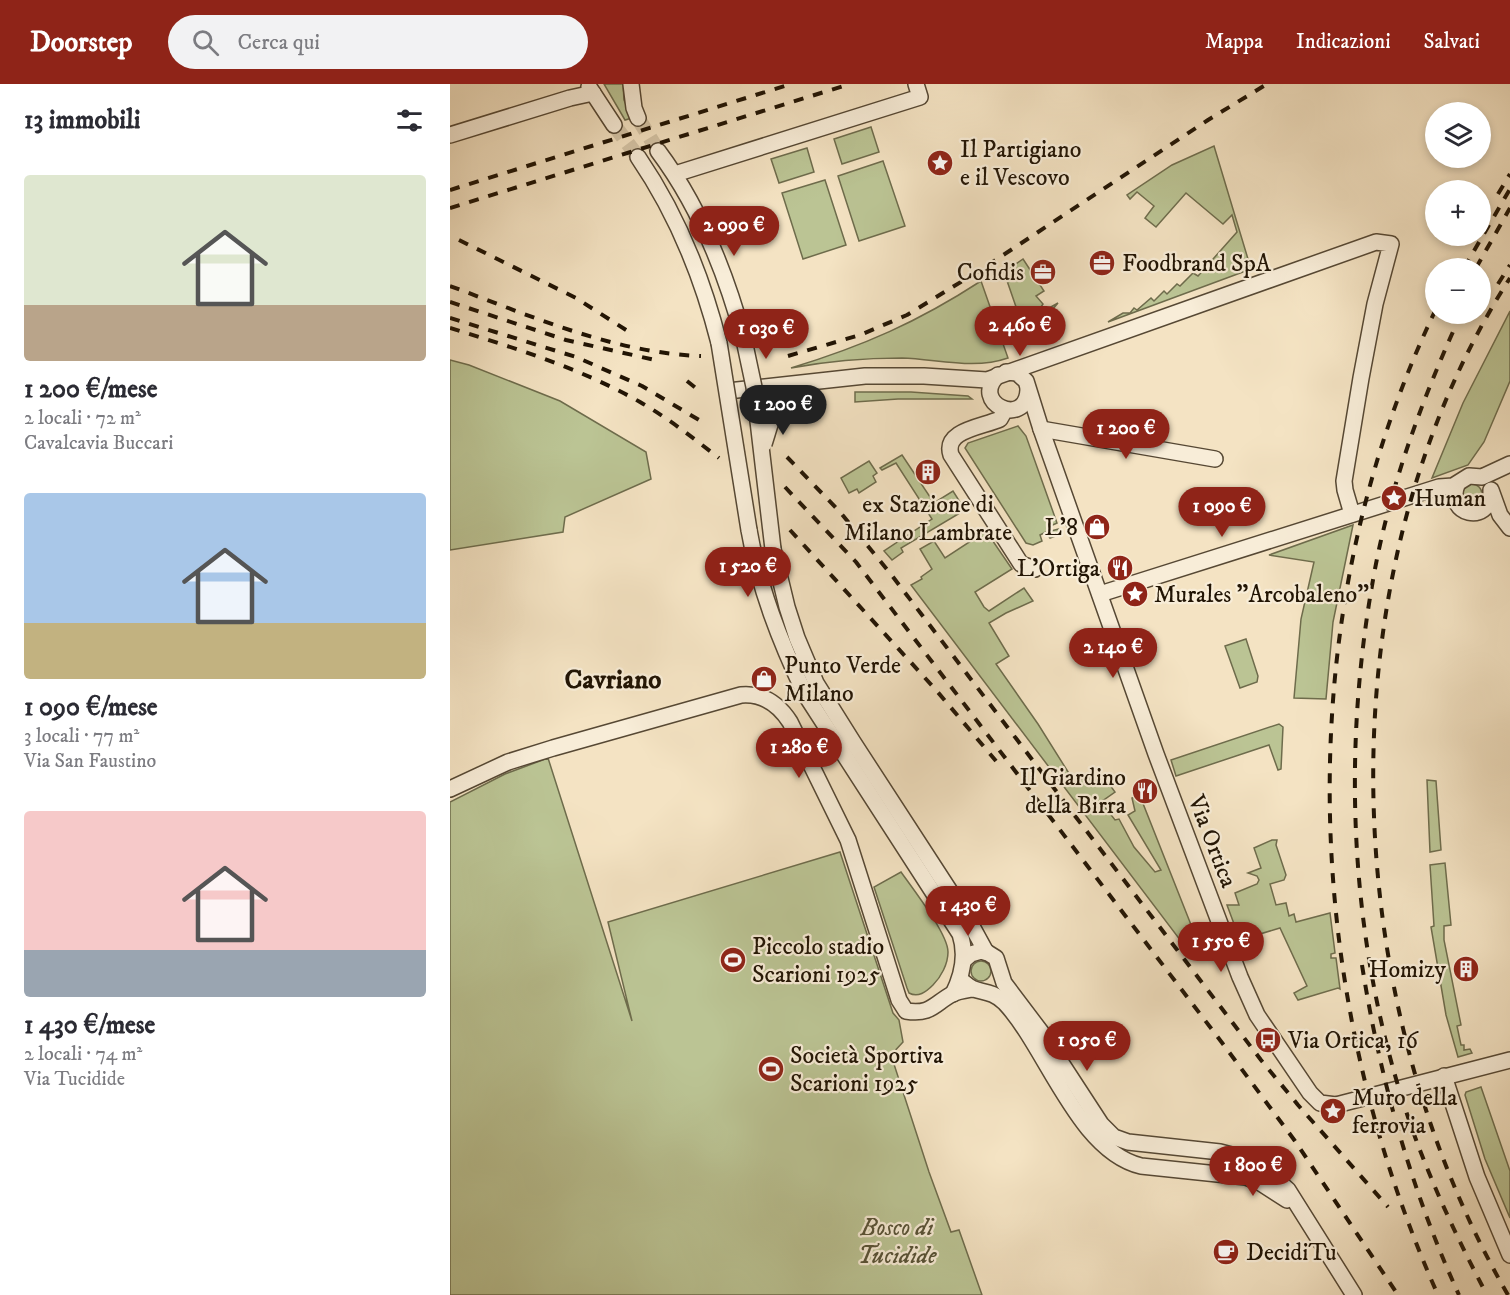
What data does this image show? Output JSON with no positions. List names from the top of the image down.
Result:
{
  "streets": {
    "street": ["Via Ortica"]
  },
  "districts": ["Cavriano"],
  "parks": ["Bosco di Tucidide"],
  "places": {
    "place": [
      "Il Partigiano e il Vescovo",
      "Human",
      "Murales \"Arcobaleno\"",
      "Muro della ferrovia"
    ],
    "office": ["Foodbrand SpA", "Cofidis"],
    "building": ["ex Stazione di Milano Lambrate", "Homizy"],
    "shop": ["L'8", "Punto Verde Milano"],
    "restaurant": ["L'Ortiga", "Il Giardino della Birra"],
    "sports": ["Piccolo stadio Scarioni 1925", "Società Sportiva Scarioni 1925"],
    "bus stop": ["Via Ortica, 16"],
    "cafe": ["DecidiTu"]
  },
  "page": {
    "header": "Doorstep",
    "search": "Cerca qui",
    "nav": ["Mappa", "Indicazioni", "Salvati"],
    "heading": "13 immobili",
    "map_buttons": ["+", "−"],
    "list": [
      {
        "name": "1 200 €/mese",
        "note": "2 locali · 72 m² · Cavalcavia Buccari"
      },
      {
        "name": "1 090 €/mese",
        "note": "3 locali · 77 m² · Via San Faustino"
      },
      {
        "name": "1 430 €/mese",
        "note": "2 locali · 74 m² · Via Tucidide"
      }
    ],
    "price": [
      "2 090 €",
      "2 460 €",
      "1 030 €",
      "1 200 €",
      "1 200 €",
      "1 090 €",
      "1 520 €",
      "2 140 €",
      "1 280 €",
      "1 430 €",
      "1 550 €",
      "1 050 €",
      "1 800 €"
    ]
  }
}
